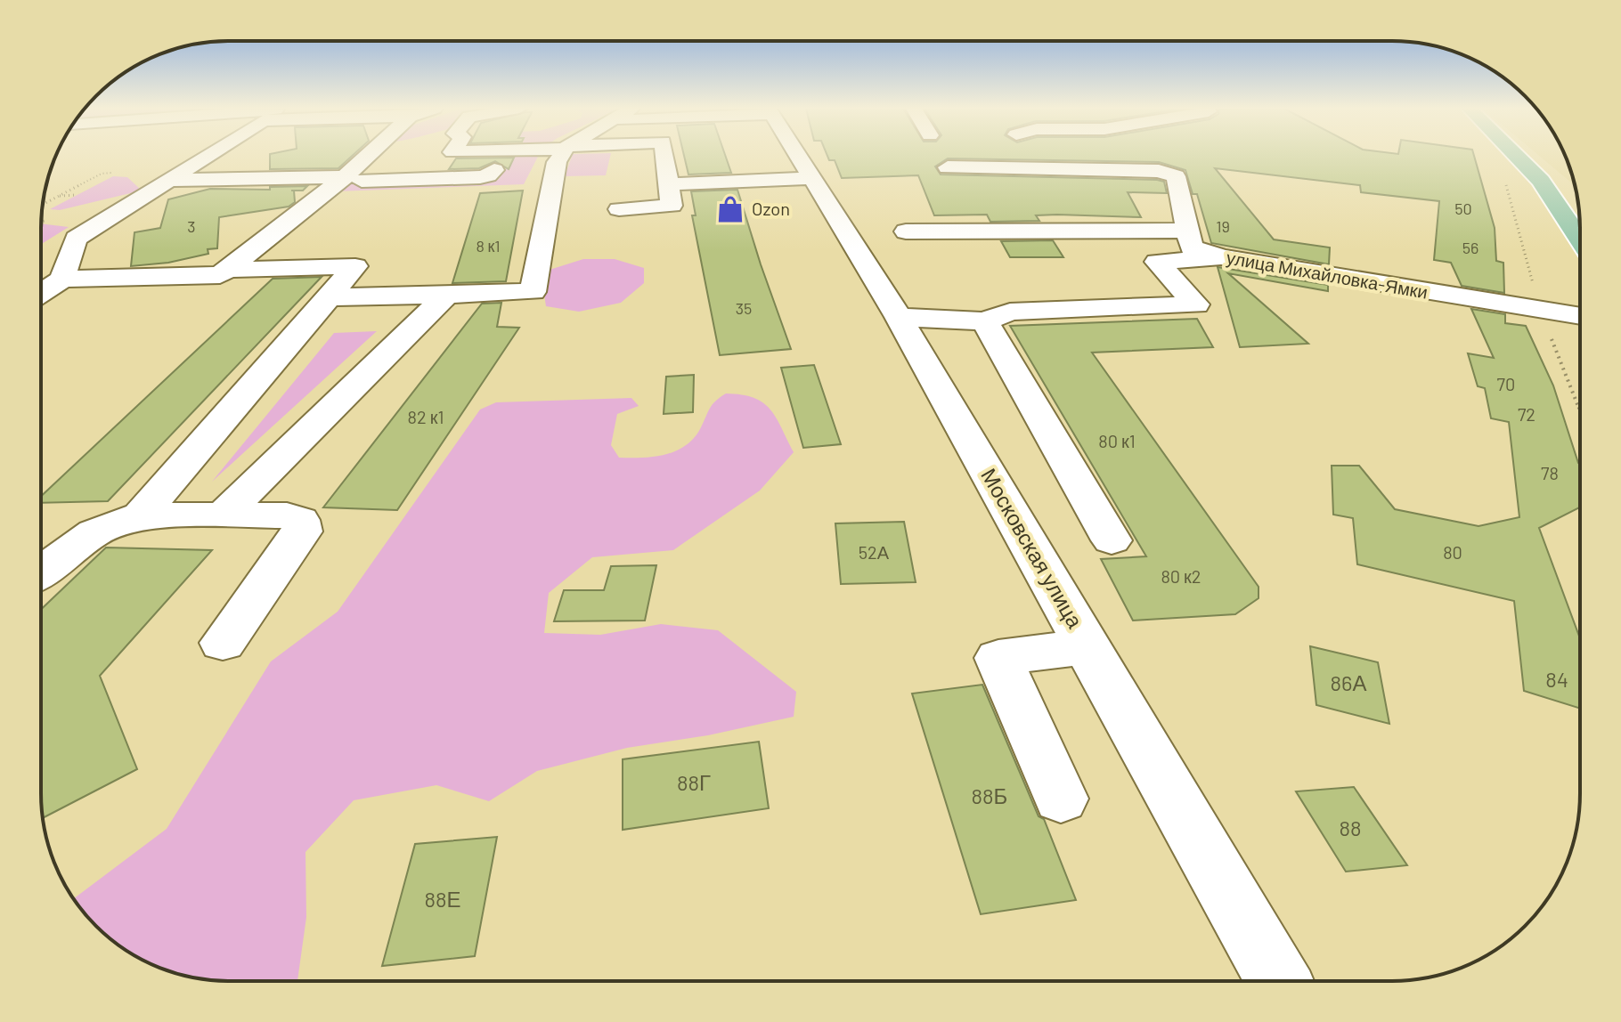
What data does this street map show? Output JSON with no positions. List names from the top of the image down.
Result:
{
  "streets": {
    "street": ["улица Михайловка-Ямки", "Московская улица"]
  },
  "places": {
    "shop": ["Ozon"]
  },
  "house_numbers": [
    "50",
    "3",
    "19",
    "8 к1",
    "56",
    "35",
    "70",
    "72",
    "82 к1",
    "80 к1",
    "78",
    "52А",
    "80",
    "80 к2",
    "84",
    "86А",
    "88Г",
    "88Б",
    "88",
    "88Е"
  ]
}
